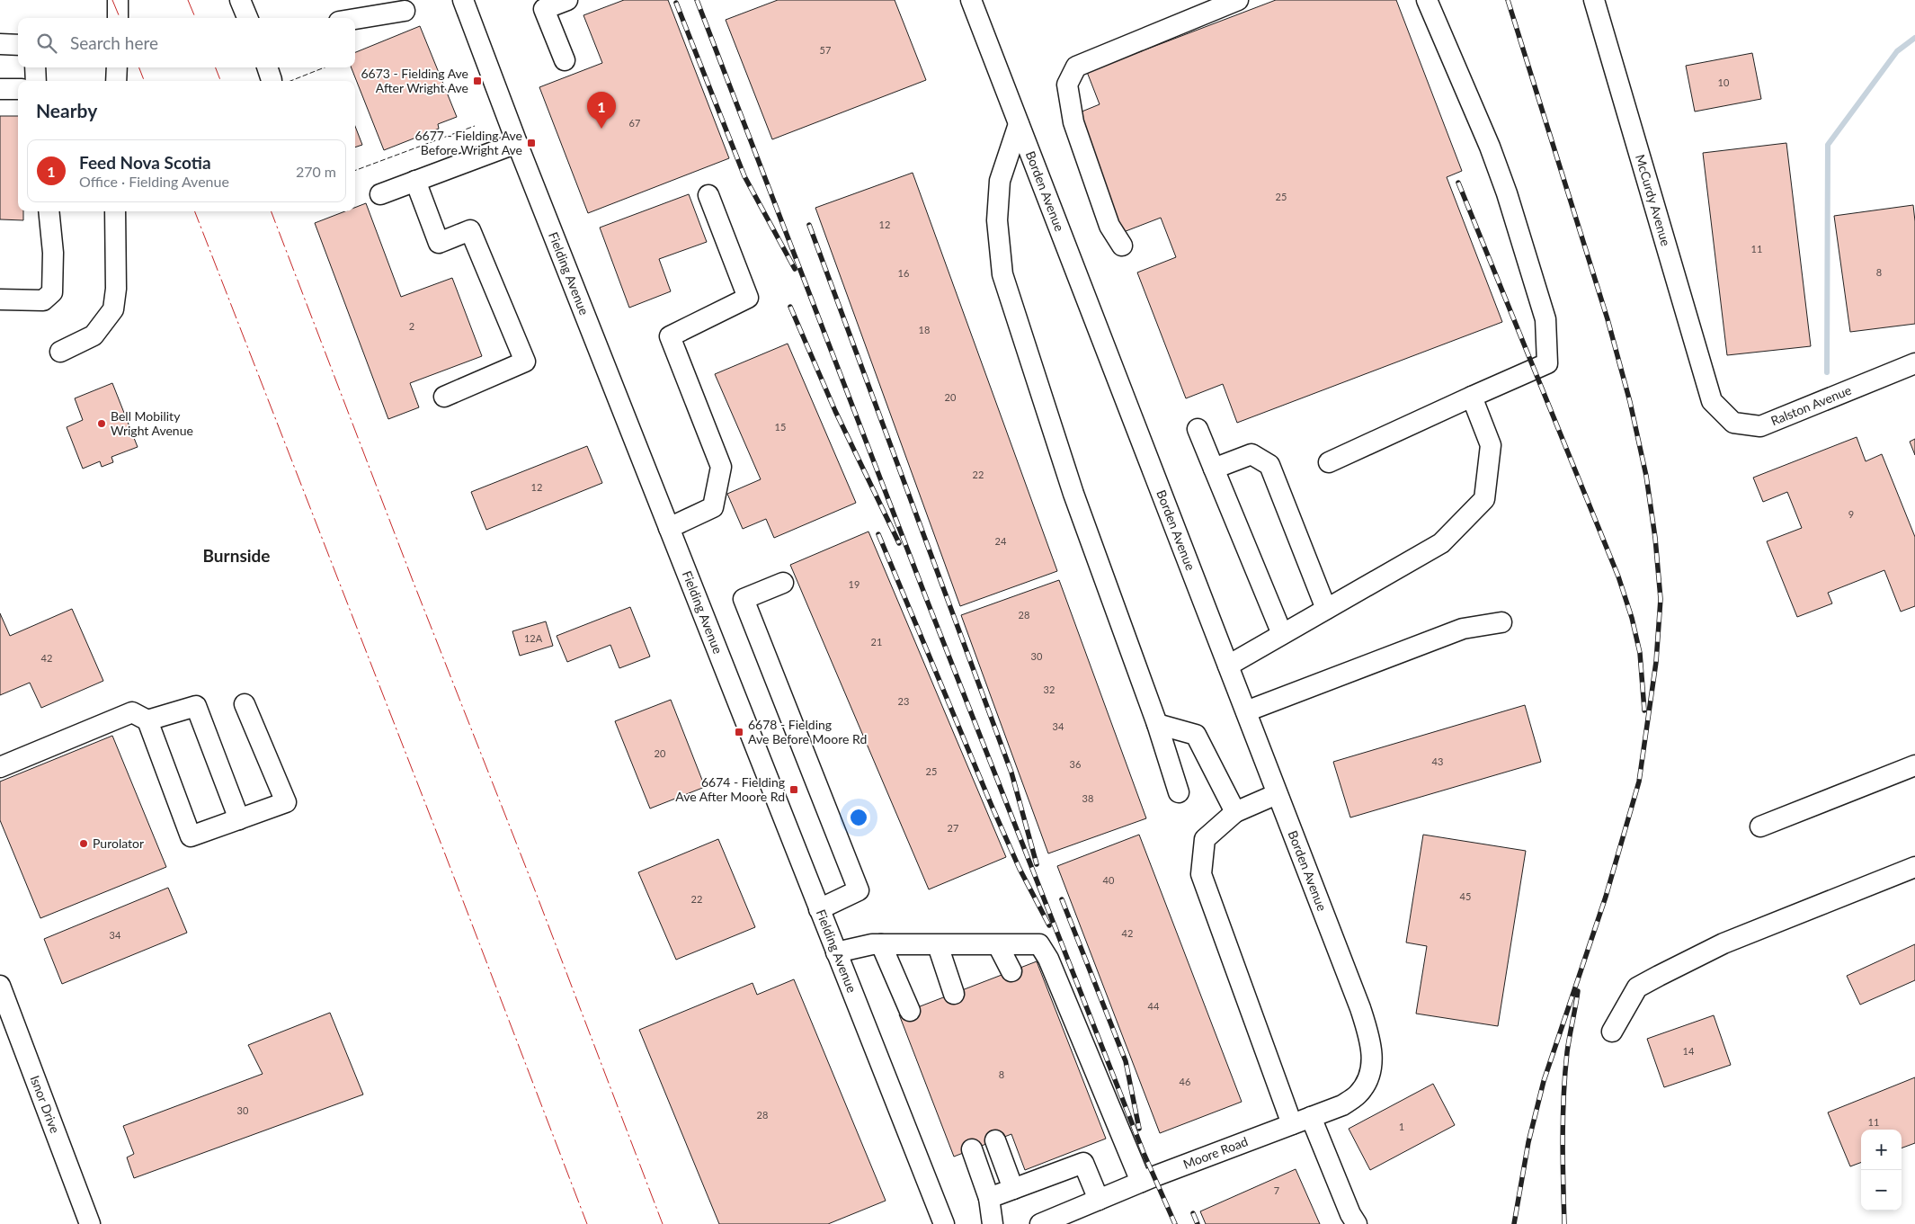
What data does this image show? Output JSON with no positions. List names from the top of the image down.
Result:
{
  "streets": {
    "street": [
      "Borden Avenue",
      "McCurdy Avenue",
      "Fielding Avenue",
      "Ralston Avenue",
      "Isnor Drive",
      "Moore Road"
    ]
  },
  "crossings": [
    ["Borden Avenue", "Moore Road"],
    ["McCurdy Avenue", "Ralston Avenue"]
  ],
  "districts": ["Burnside"],
  "places": {
    "transit": [
      "6673 - Fielding Ave After Wright Ave",
      "6677 - Fielding Ave Before Wright Ave",
      "6678 - Fielding Ave Before Moore Rd",
      "6674 - Fielding Ave After Moore Rd"
    ],
    "other": ["Bell Mobility Wright Avenue", "Purolator"]
  },
  "house_numbers": [
    "57",
    "10",
    "67",
    "25",
    "12",
    "11",
    "8",
    "16",
    "2",
    "18",
    "20",
    "15",
    "22",
    "12",
    "9",
    "24",
    "19",
    "28",
    "12A",
    "21",
    "30",
    "42",
    "32",
    "23",
    "34",
    "20",
    "43",
    "36",
    "25",
    "38",
    "27",
    "40",
    "45",
    "22",
    "42",
    "34",
    "44",
    "14",
    "8",
    "46",
    "30",
    "28",
    "11",
    "1",
    "7"
  ],
  "page": {
    "search": "Search here",
    "heading": "Nearby",
    "pins": "1",
    "list": [
      {
        "mark": "1",
        "name": "Feed Nova Scotia",
        "note": "Office · Fielding Avenue",
        "value": "270 m"
      }
    ],
    "map_buttons": ["+", "−"]
  }
}
